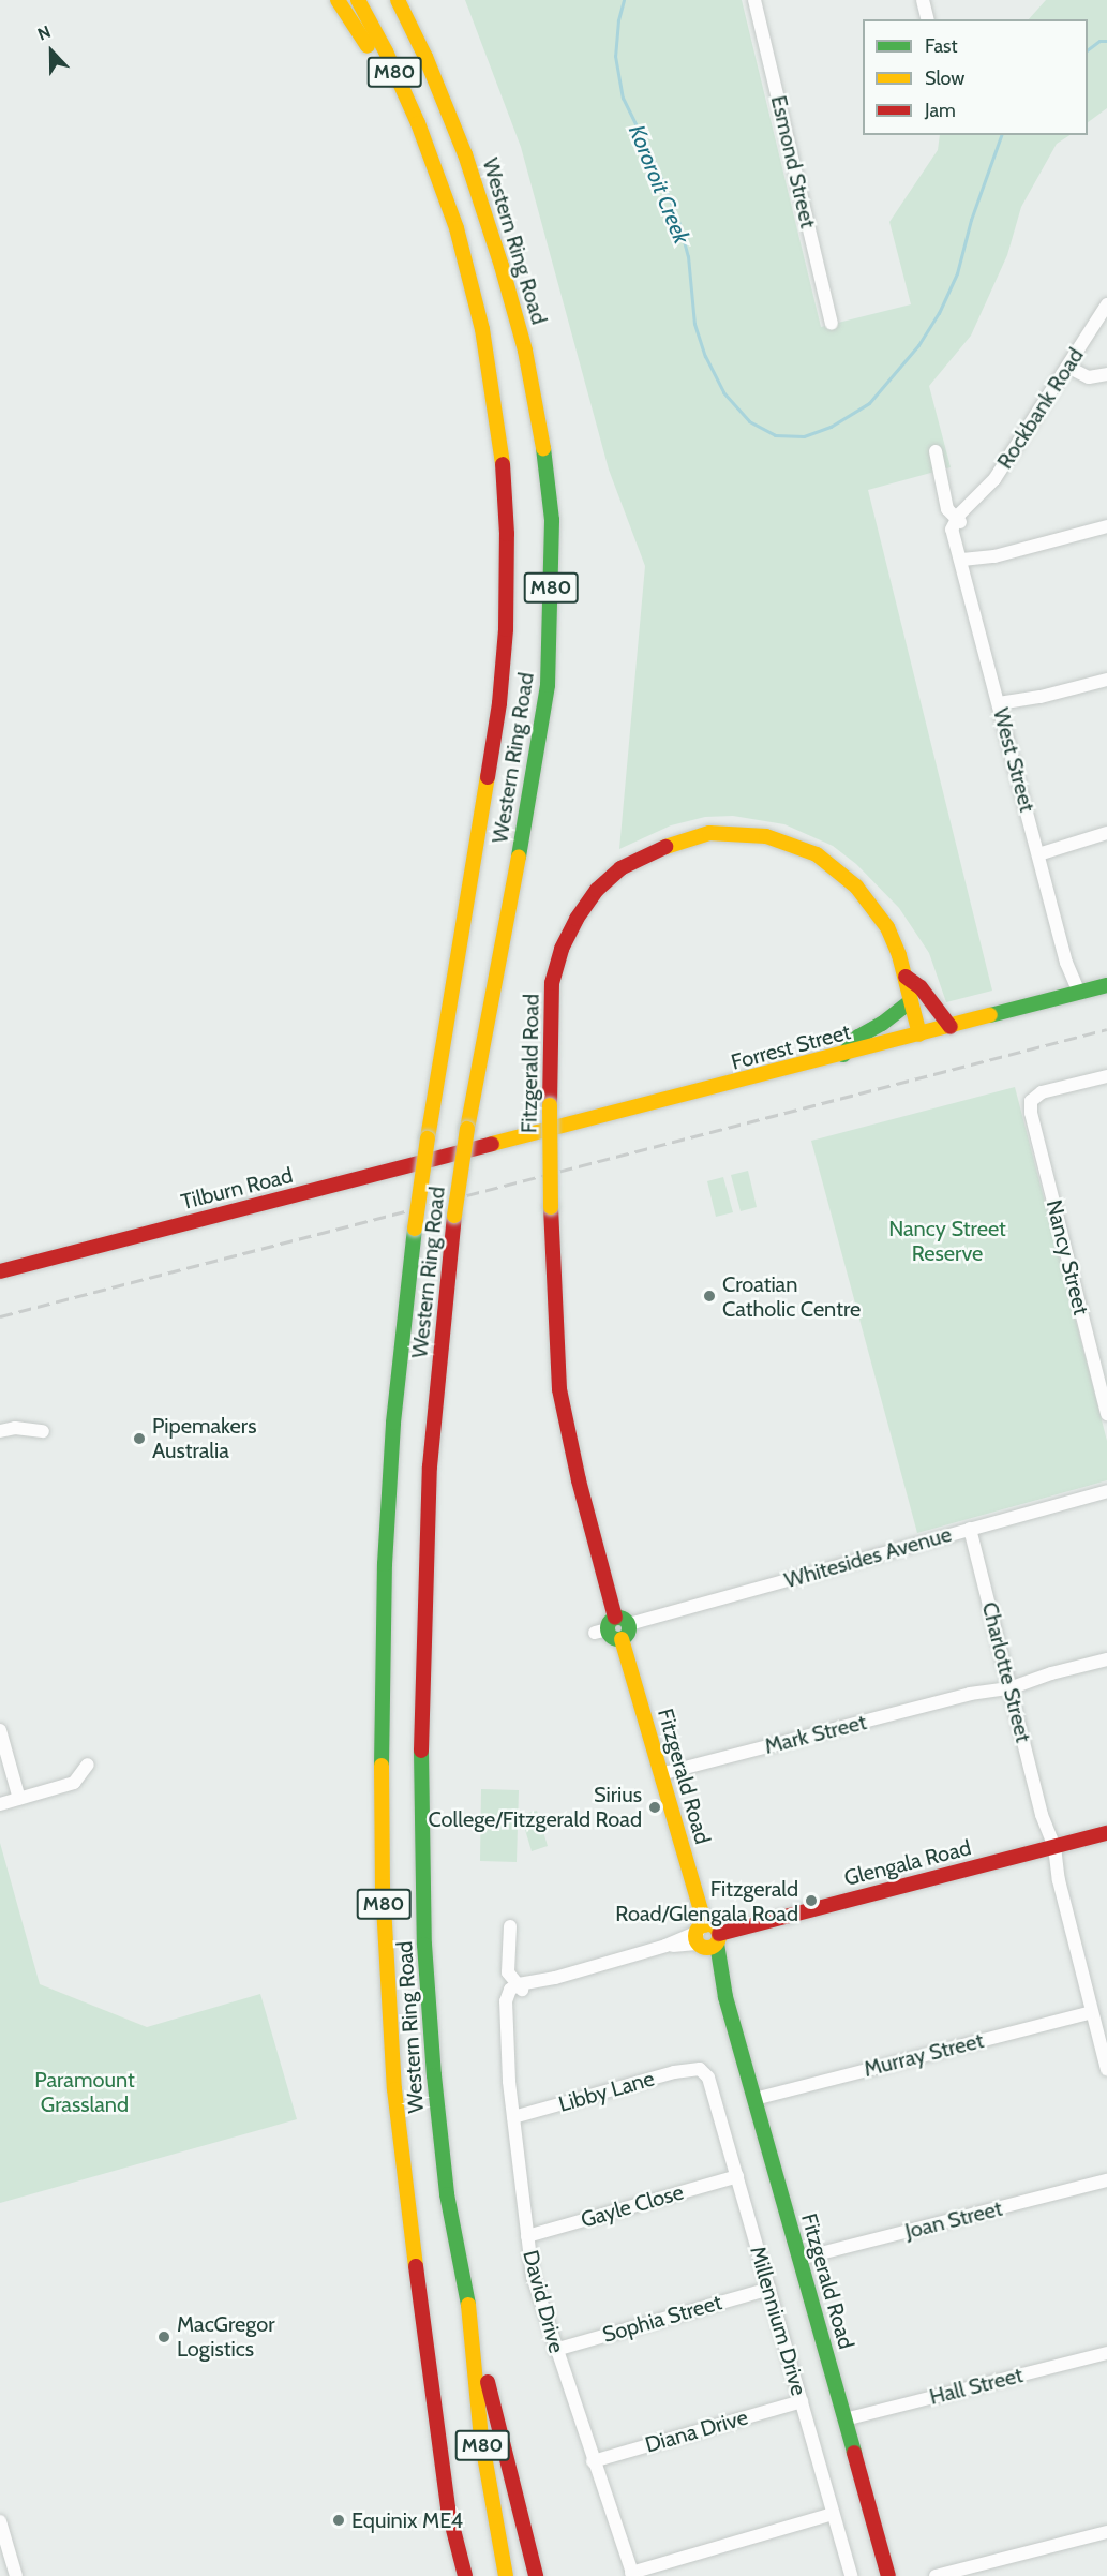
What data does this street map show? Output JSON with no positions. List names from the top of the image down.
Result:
{
  "streets": {
    "main road": [
      "M80",
      "Western Ring Road",
      "Forrest Street",
      "Fitzgerald Road",
      "Tilburn Road",
      "Glengala Road"
    ],
    "street": [
      "Esmond Street",
      "Rockbank Road",
      "West Street",
      "Nancy Street",
      "Whitesides Avenue",
      "Charlotte Street",
      "Mark Street",
      "Murray Street",
      "Libby Lane",
      "Gayle Close",
      "Joan Street",
      "David Drive",
      "Sophia Street",
      "Millennium Drive",
      "Hall Street",
      "Diana Drive"
    ]
  },
  "crossings": [
    ["Rockbank Road", "West Street"],
    ["West Street", "Forrest Street"],
    ["Forrest Street", "Fitzgerald Road"],
    ["Forrest Street", "Tilburn Road"],
    ["Fitzgerald Road", "Whitesides Avenue"],
    ["Fitzgerald Road", "Mark Street"],
    ["Fitzgerald Road", "Glengala Road"],
    ["Fitzgerald Road", "Murray Street"],
    ["Fitzgerald Road", "Joan Street"],
    ["Fitzgerald Road", "Hall Street"],
    ["Whitesides Avenue", "Charlotte Street"],
    ["Charlotte Street", "Mark Street"],
    ["Charlotte Street", "Glengala Road"],
    ["Charlotte Street", "Murray Street"],
    ["Libby Lane", "David Drive"],
    ["Libby Lane", "Millennium Drive"],
    ["Gayle Close", "David Drive"],
    ["Gayle Close", "Millennium Drive"],
    ["David Drive", "Sophia Street"],
    ["David Drive", "Diana Drive"],
    ["Sophia Street", "Millennium Drive"],
    ["Millennium Drive", "Diana Drive"]
  ],
  "water": ["Kororoit Creek"],
  "parks": ["Nancy Street Reserve", "Paramount Grassland"],
  "places": [
    "Croatian Catholic Centre",
    "Pipemakers Australia",
    "Sirius College/Fitzgerald Road",
    "Fitzgerald Road/Glengala Road",
    "MacGregor Logistics",
    "Equinix ME4"
  ],
  "legend": ["Fast", "Slow", "Jam"],
  "north": "top"
}
